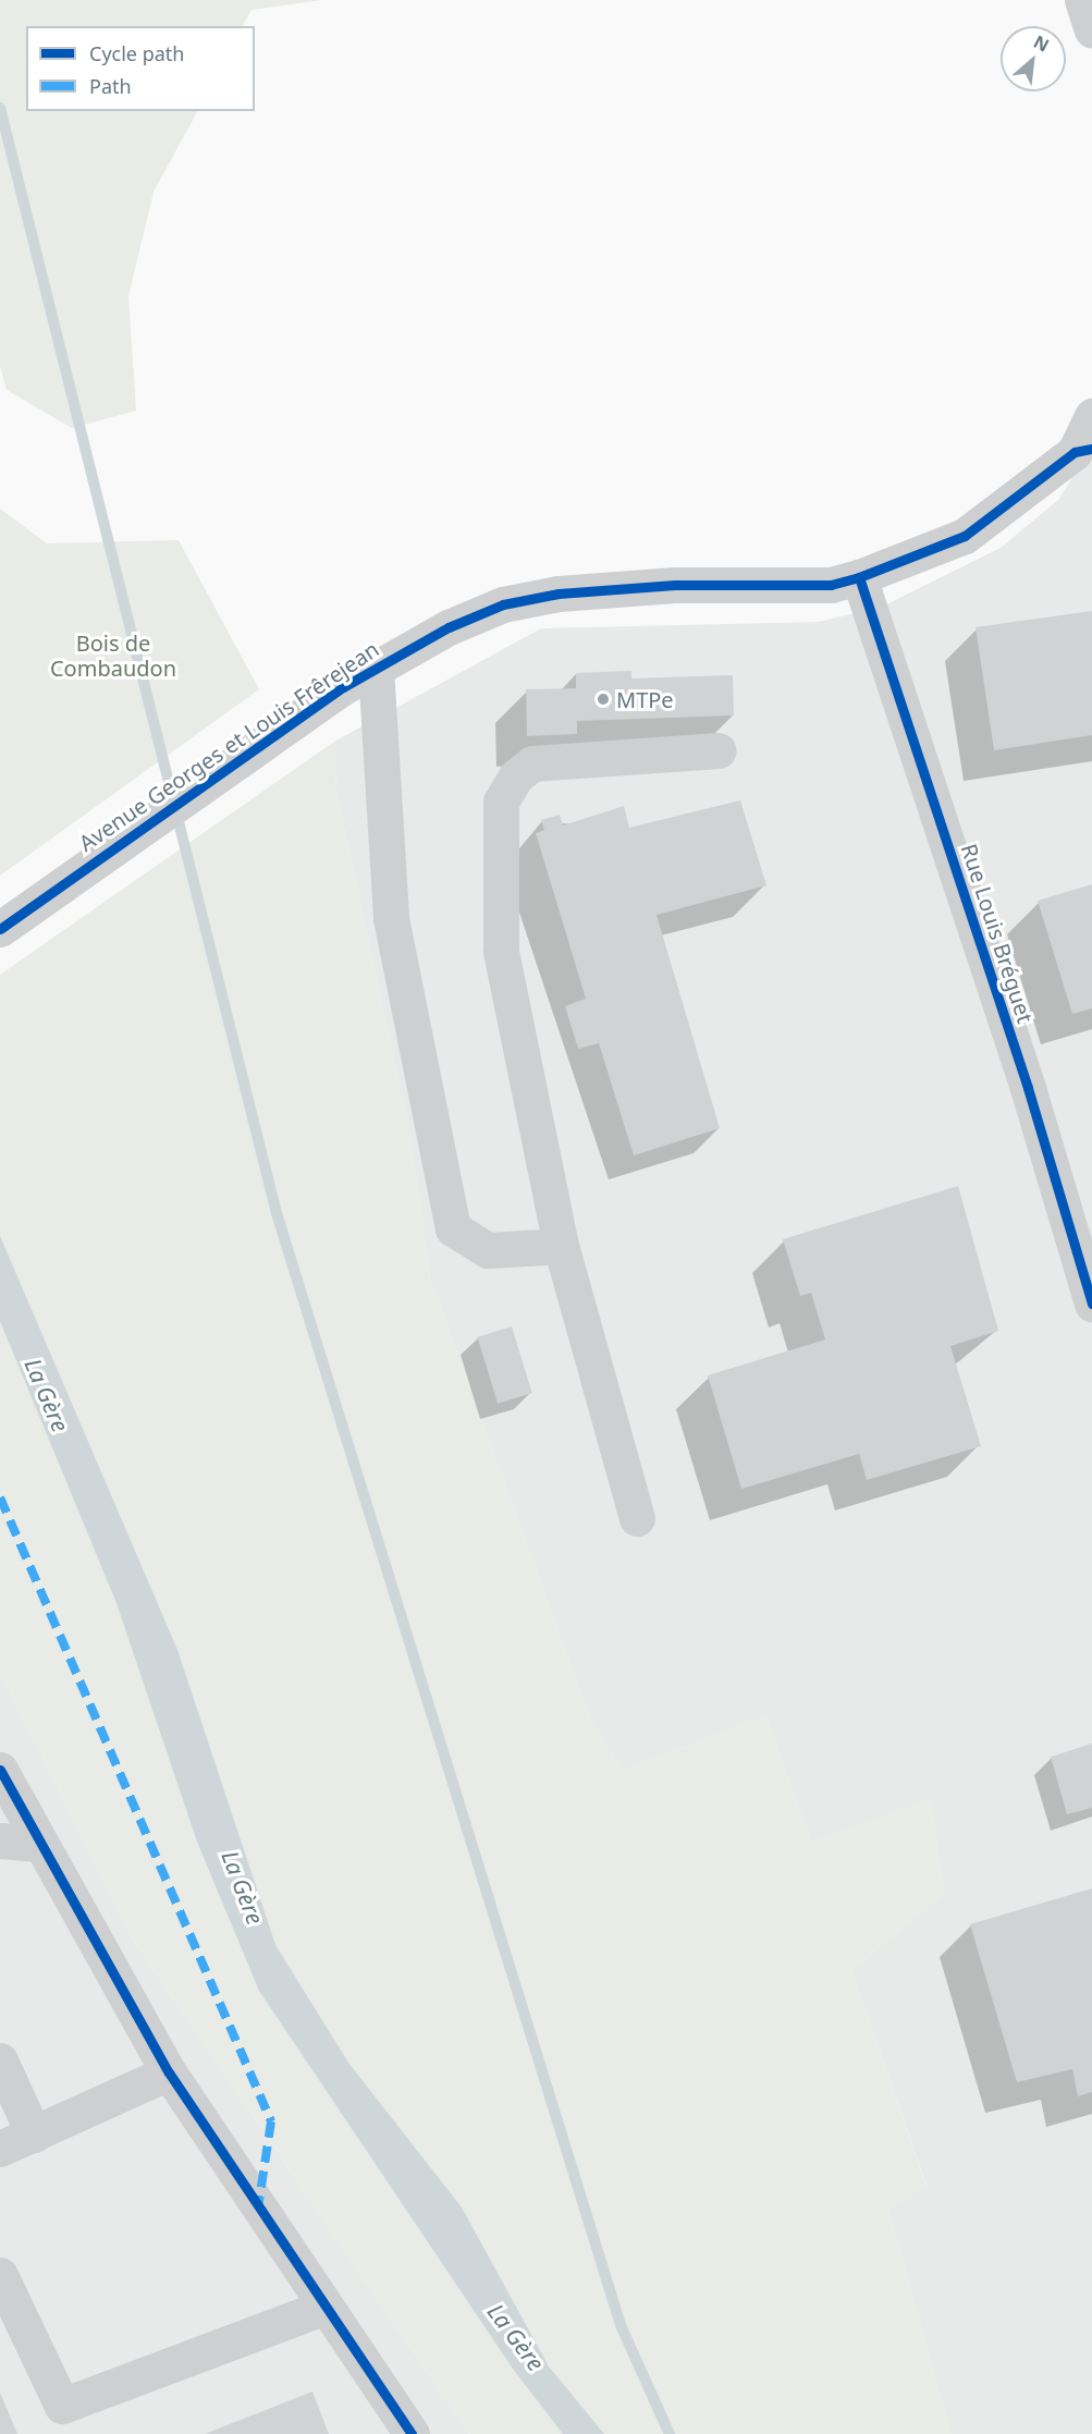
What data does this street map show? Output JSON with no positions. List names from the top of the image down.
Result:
{
  "streets": {
    "street": ["Avenue Georges et Louis Frêrejean", "Rue Louis Bréguet"]
  },
  "crossings": [
    ["Avenue Georges et Louis Frêrejean", "Rue Louis Bréguet"]
  ],
  "water": ["La Gère"],
  "parks": ["Bois de Combaudon"],
  "places": ["MTPe"],
  "legend": ["Cycle path", "Path"],
  "north": "top right"
}
